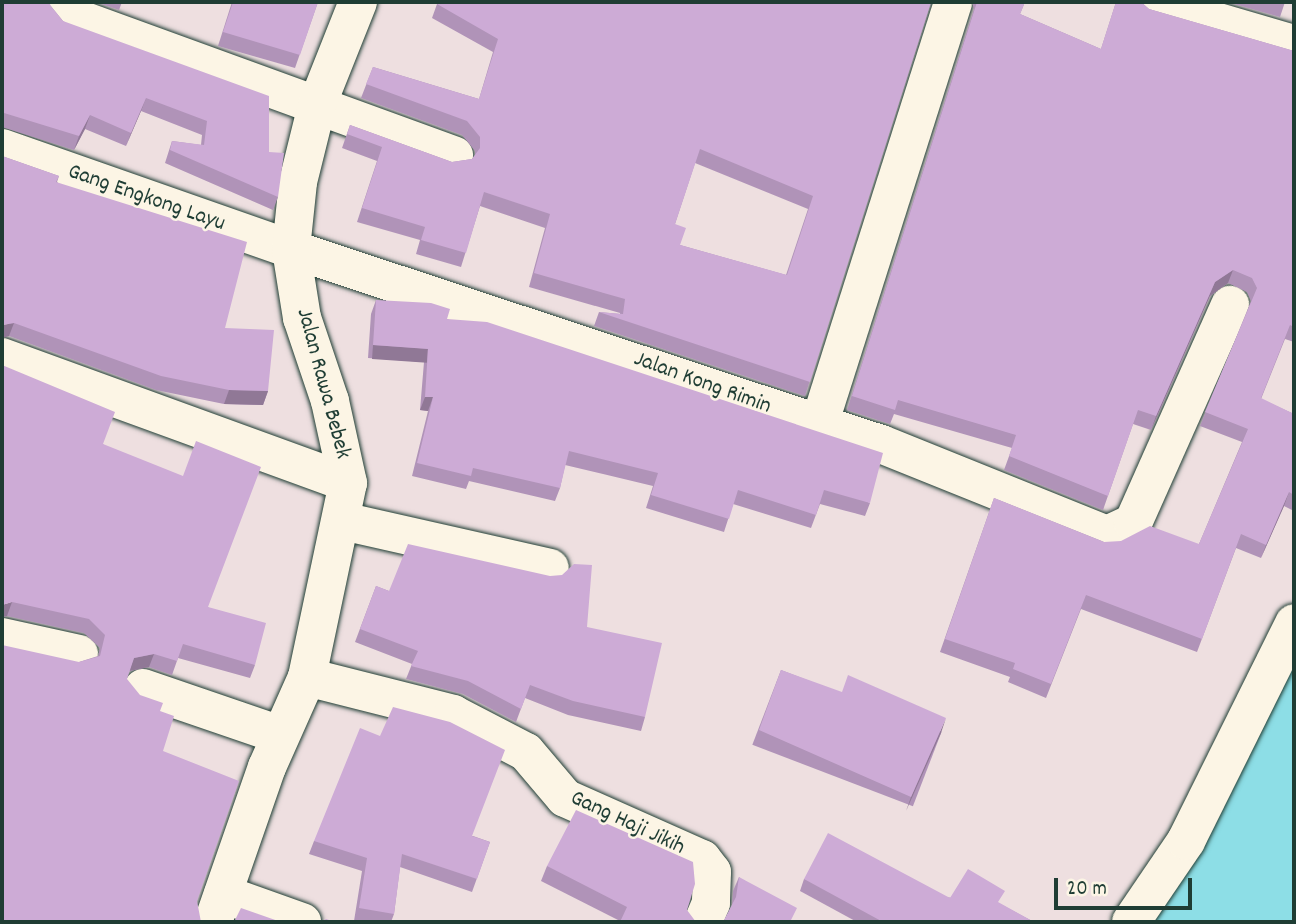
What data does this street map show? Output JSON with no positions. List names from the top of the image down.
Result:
{
  "streets": {
    "street": [
      "Gang Engkong Layu",
      "Jalan Rawa Bebek",
      "Jalan Kong Rimin",
      "Gang Haji Jikih"
    ]
  },
  "crossings": [
    ["Gang Engkong Layu", "Jalan Rawa Bebek"],
    ["Gang Engkong Layu", "Jalan Kong Rimin"],
    ["Jalan Rawa Bebek", "Jalan Kong Rimin"],
    ["Jalan Rawa Bebek", "Gang Haji Jikih"]
  ],
  "scale_bar": "20 m"
}
